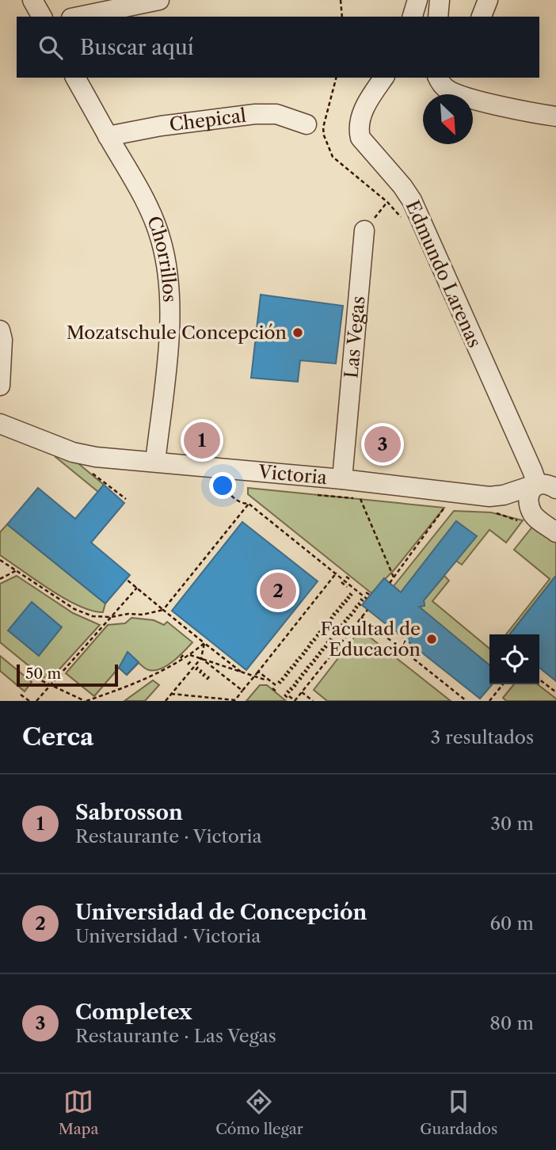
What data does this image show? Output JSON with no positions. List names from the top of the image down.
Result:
{
  "streets": {
    "street": [
      "Chepical",
      "Chorrillos",
      "Edmundo Larenas",
      "Las Vegas",
      "Victoria"
    ]
  },
  "crossings": [
    ["Chepical", "Chorrillos"],
    ["Chorrillos", "Victoria"],
    ["Edmundo Larenas", "Victoria"],
    ["Las Vegas", "Victoria"]
  ],
  "places": ["Mozatschule Concepción", "Facultad de Educación"],
  "scale_bar": "50 m",
  "north": "bottom right",
  "page": {
    "search": "Buscar aquí",
    "pins": ["1", "3", "2"],
    "scale": "50 m",
    "heading": ["Cerca", "3 resultados"],
    "list": [
      {
        "mark": "1",
        "name": "Sabrosson",
        "note": "Restaurante · Victoria",
        "value": "30 m"
      },
      {
        "mark": "2",
        "name": "Universidad de Concepción",
        "note": "Universidad · Victoria",
        "value": "60 m"
      },
      {
        "mark": "3",
        "name": "Completex",
        "note": "Restaurante · Las Vegas",
        "value": "80 m"
      }
    ],
    "nav": ["Mapa", "Cómo llegar", "Guardados"]
  }
}
